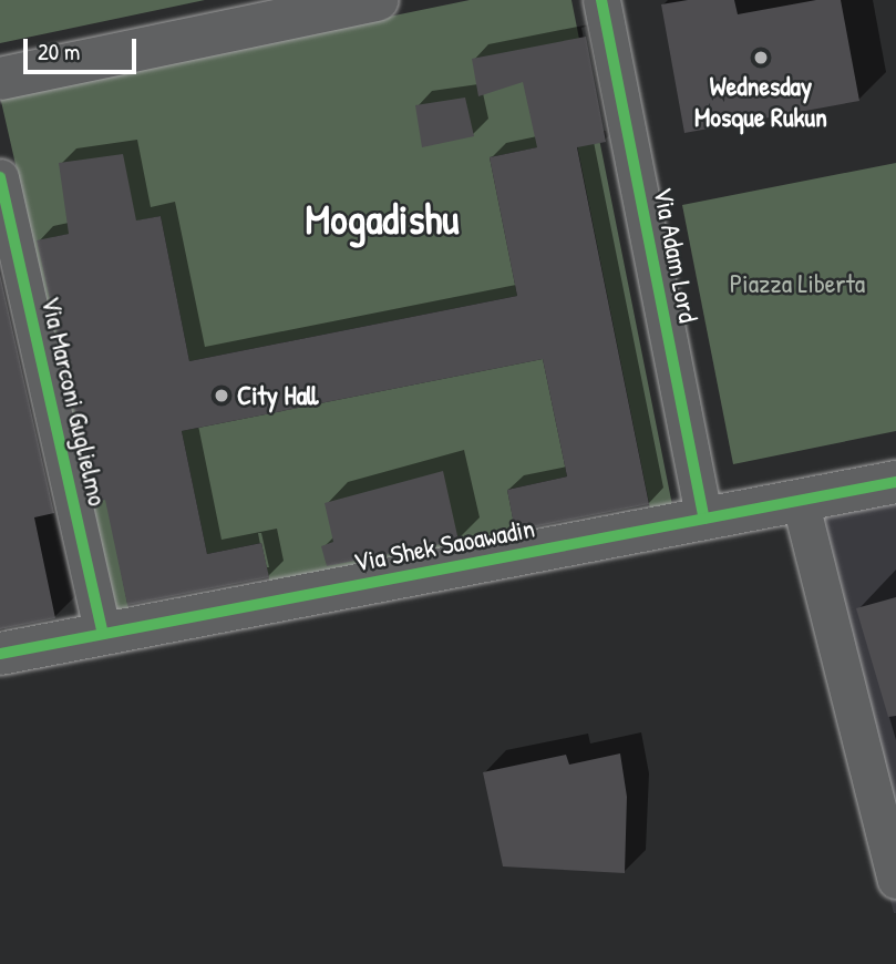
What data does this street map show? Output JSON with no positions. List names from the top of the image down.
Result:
{
  "streets": {
    "street": ["Via Adam Lord", "Via Marconi Guglielmo", "Via Shek Saoawadin"]
  },
  "crossings": [
    ["Via Adam Lord", "Via Shek Saoawadin"],
    ["Via Marconi Guglielmo", "Via Shek Saoawadin"]
  ],
  "districts": ["Mogadishu"],
  "parks": ["Piazza Liberta"],
  "places": ["Wednesday Mosque Rukun", "City Hall"],
  "scale_bar": "20 m"
}
